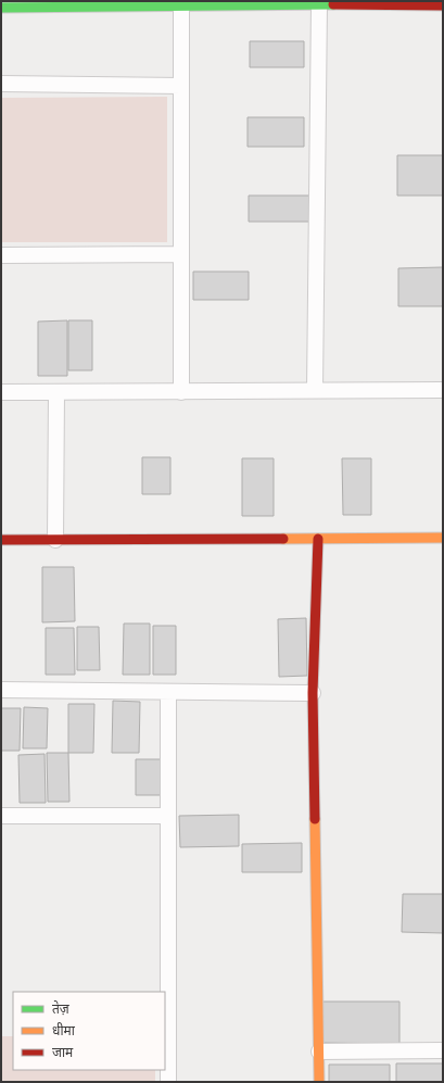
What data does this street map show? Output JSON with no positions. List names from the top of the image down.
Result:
{
  "legend": ["तेज़", "धीमा", "जाम"]
}
